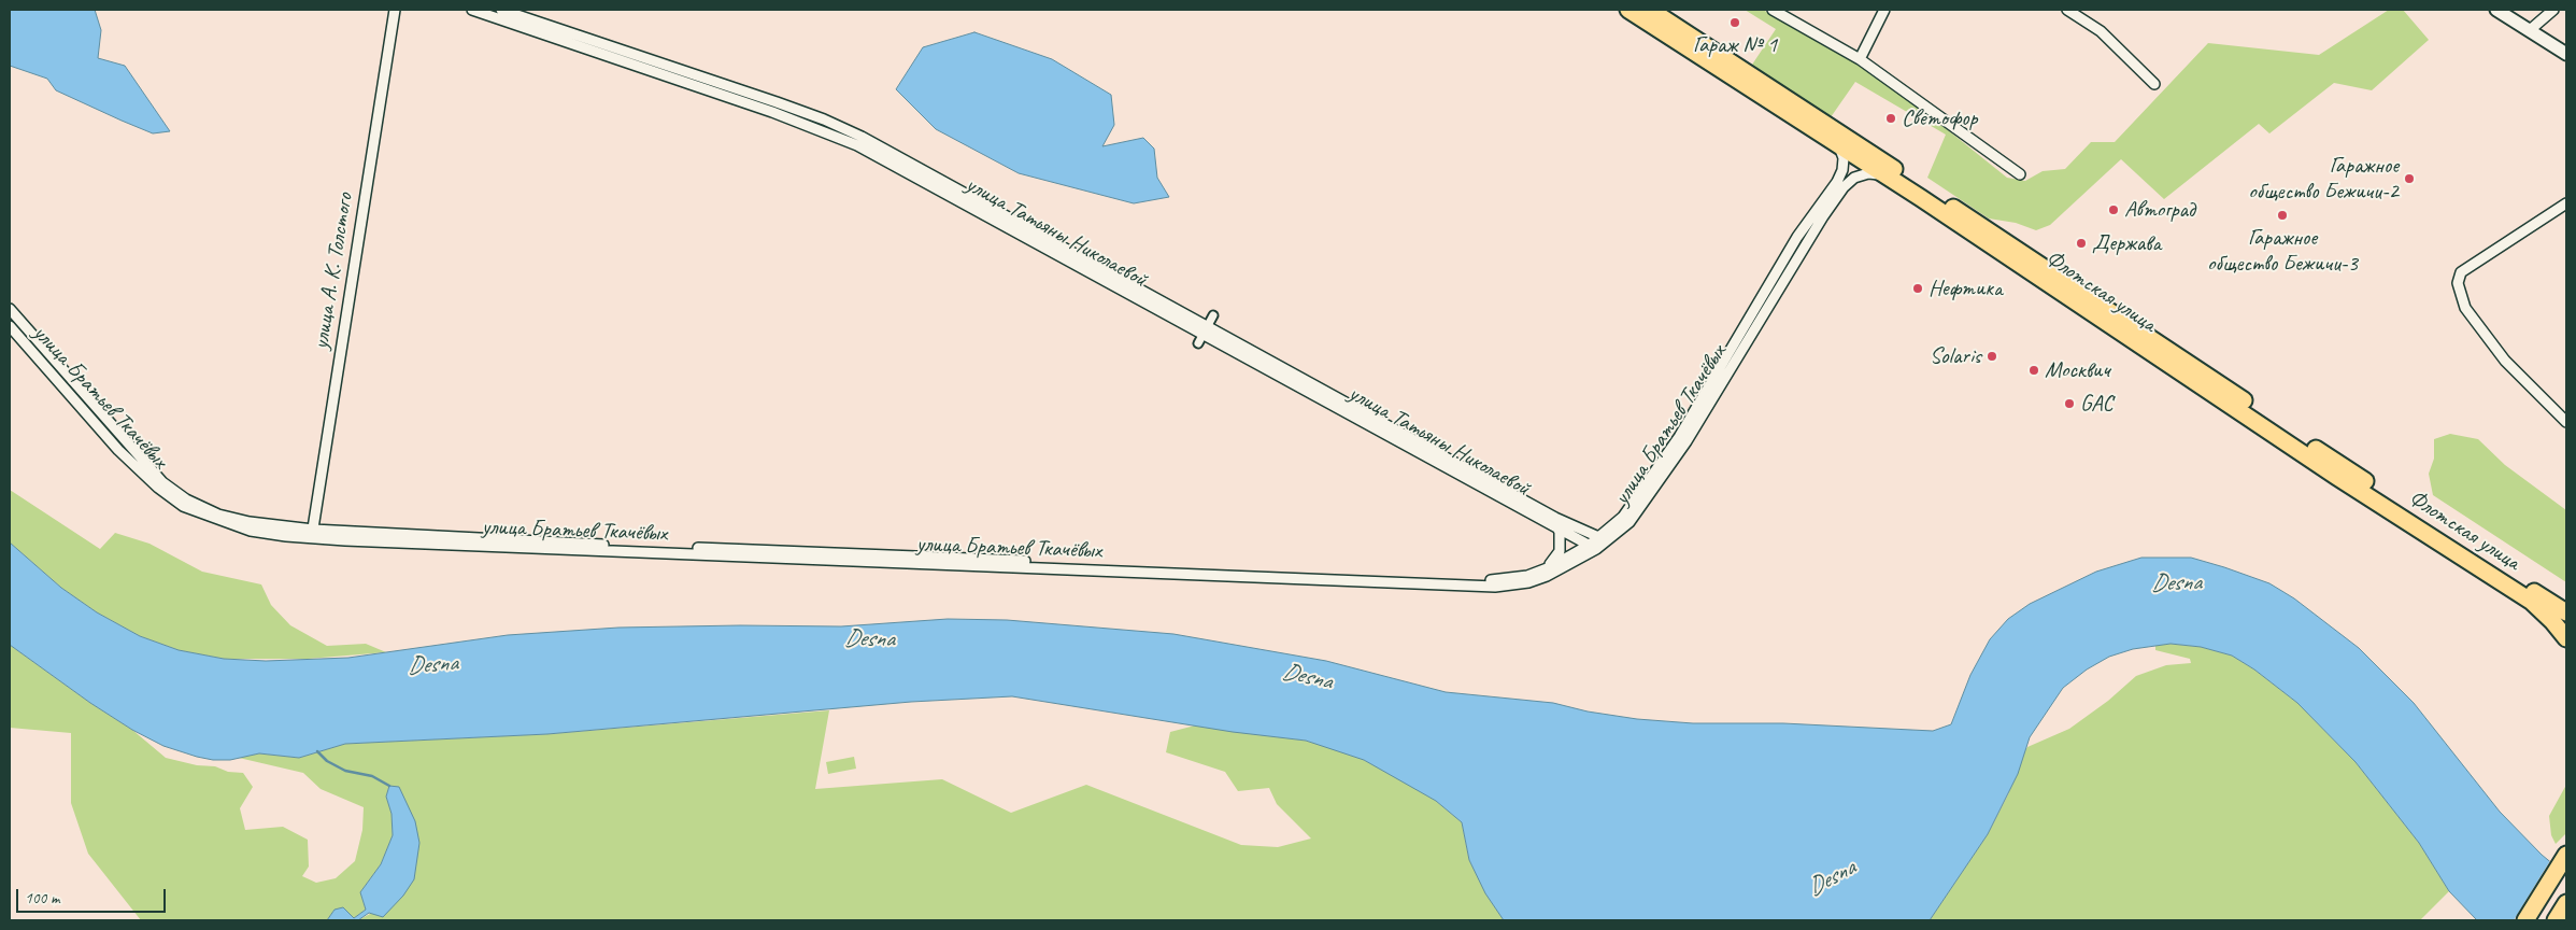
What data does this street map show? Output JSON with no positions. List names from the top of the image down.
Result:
{
  "streets": {
    "main road": ["Флотская улица"],
    "street": ["улица Татьяны Николаевой", "улица А. К. Толстого", "улица Братьев Ткачёвых"]
  },
  "crossings": [
    ["улица Татьяны Николаевой", "улица Братьев Ткачёвых"],
    ["улица А. К. Толстого", "улица Братьев Ткачёвых"],
    ["Флотская улица", "улица Братьев Ткачёвых"]
  ],
  "water": ["Desna"],
  "places": [
    "Гараж № 1",
    "Светофор",
    "Гаражное общество Бежичи-2",
    "Автоград",
    "Гаражное общество Бежичи-3",
    "Держава",
    "Нефтика",
    "Solaris",
    "Москвич",
    "GAC"
  ],
  "scale_bar": "100 m"
}
